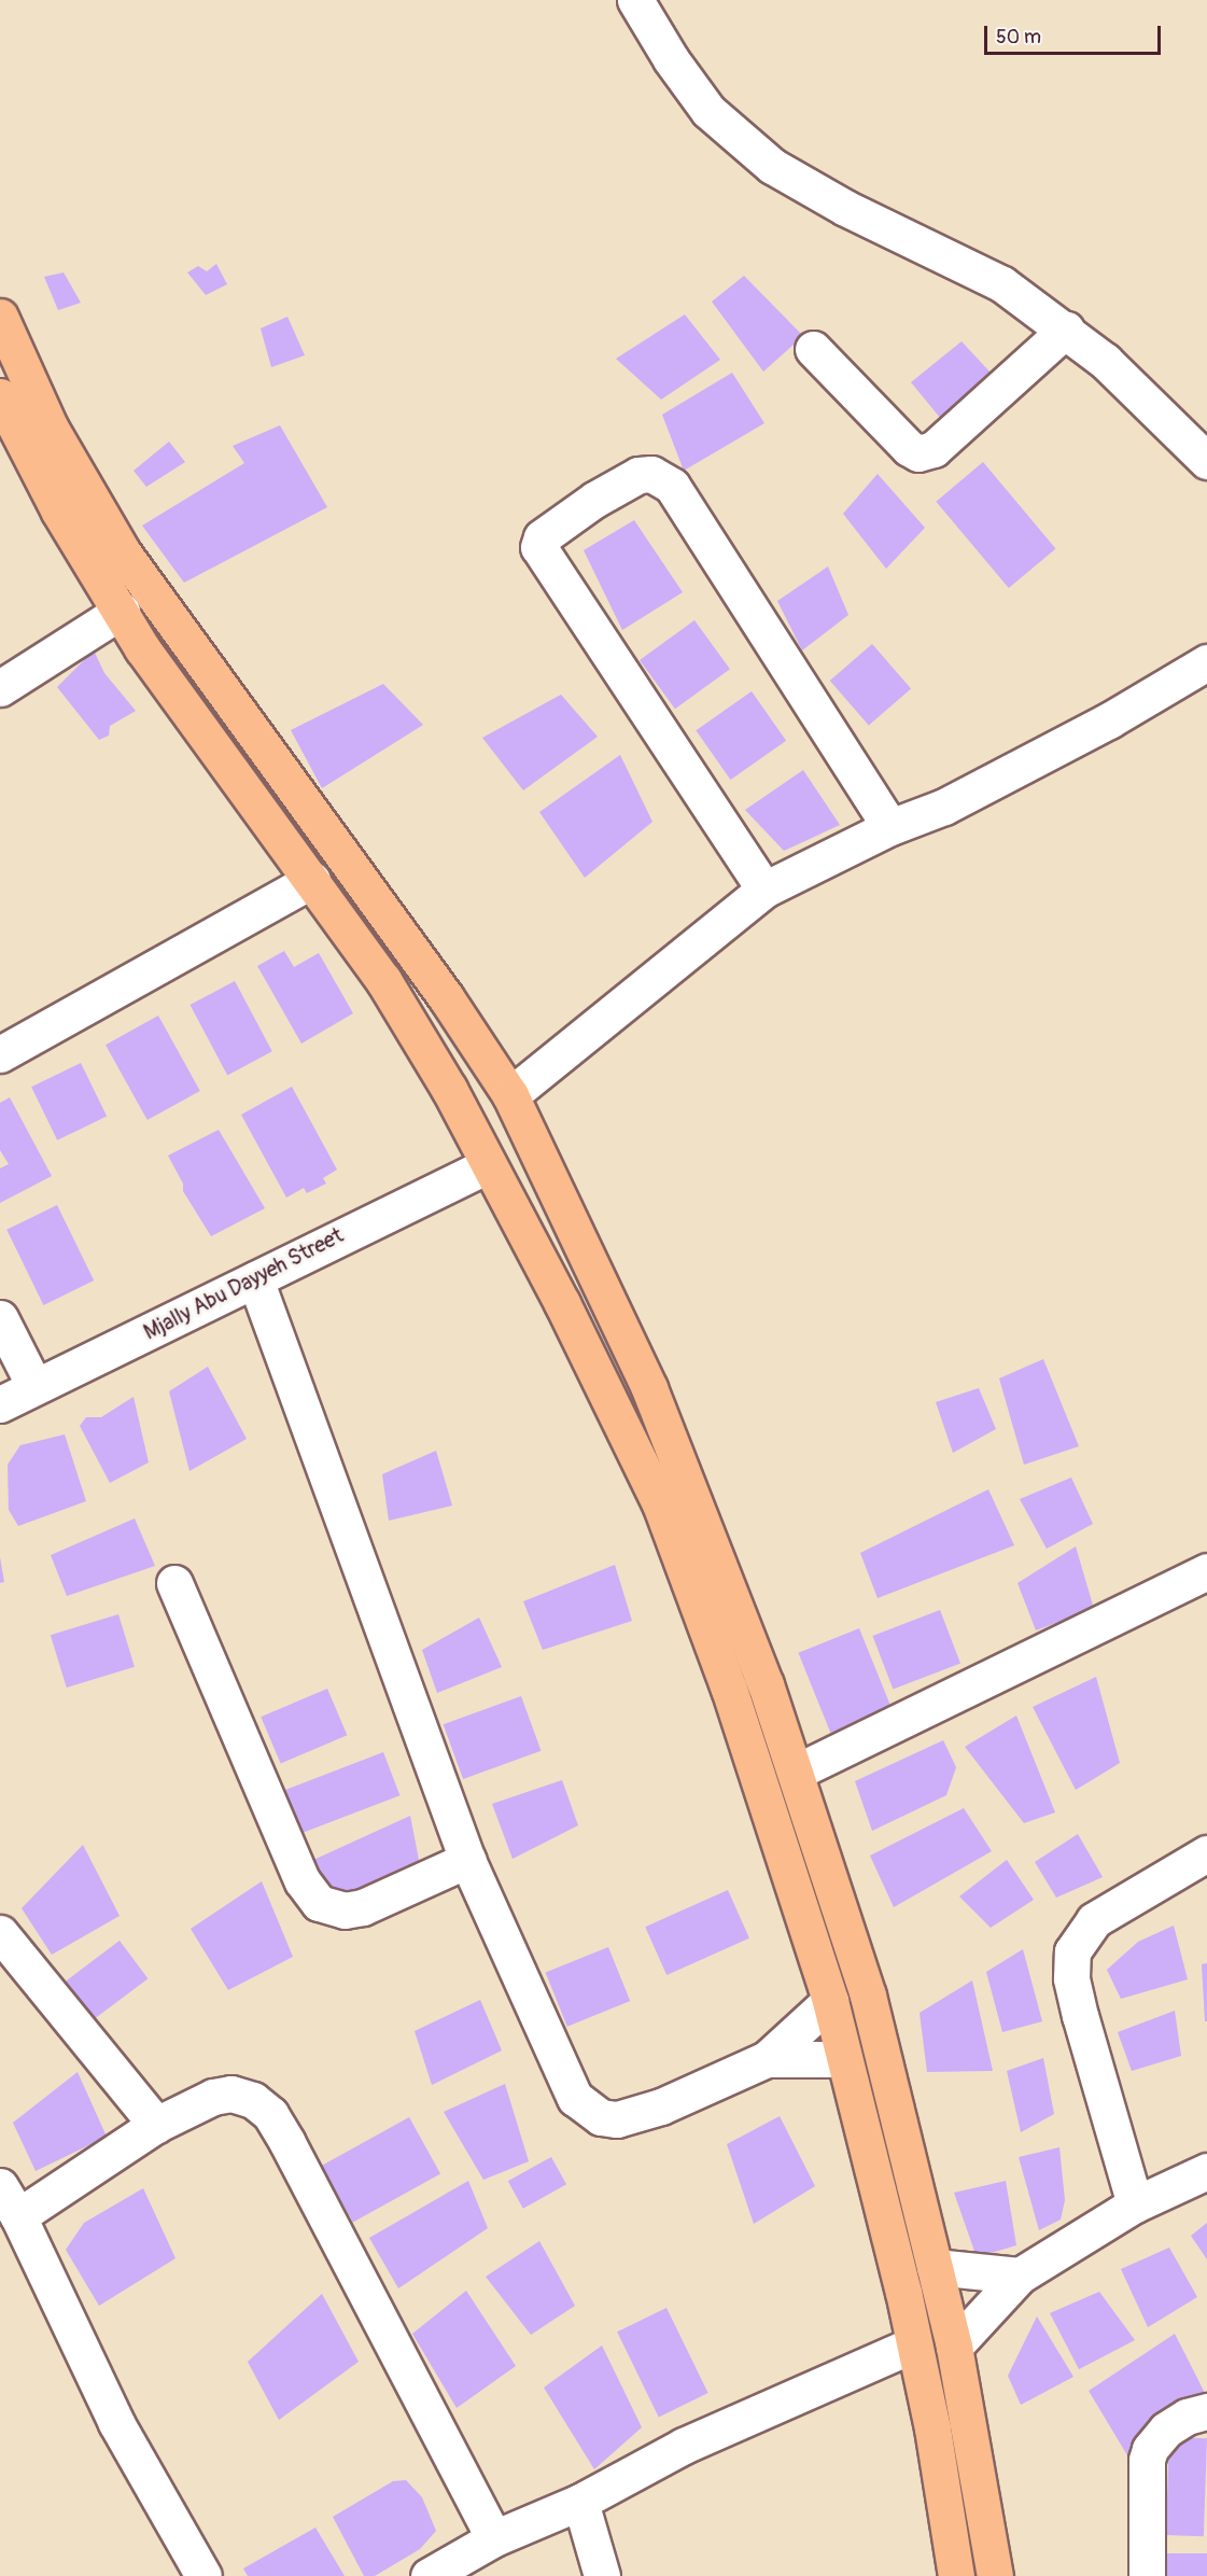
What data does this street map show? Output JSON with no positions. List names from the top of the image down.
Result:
{
  "streets": {
    "street": ["Mjally Abu Dayyeh Street"]
  },
  "scale_bar": "50 m"
}
